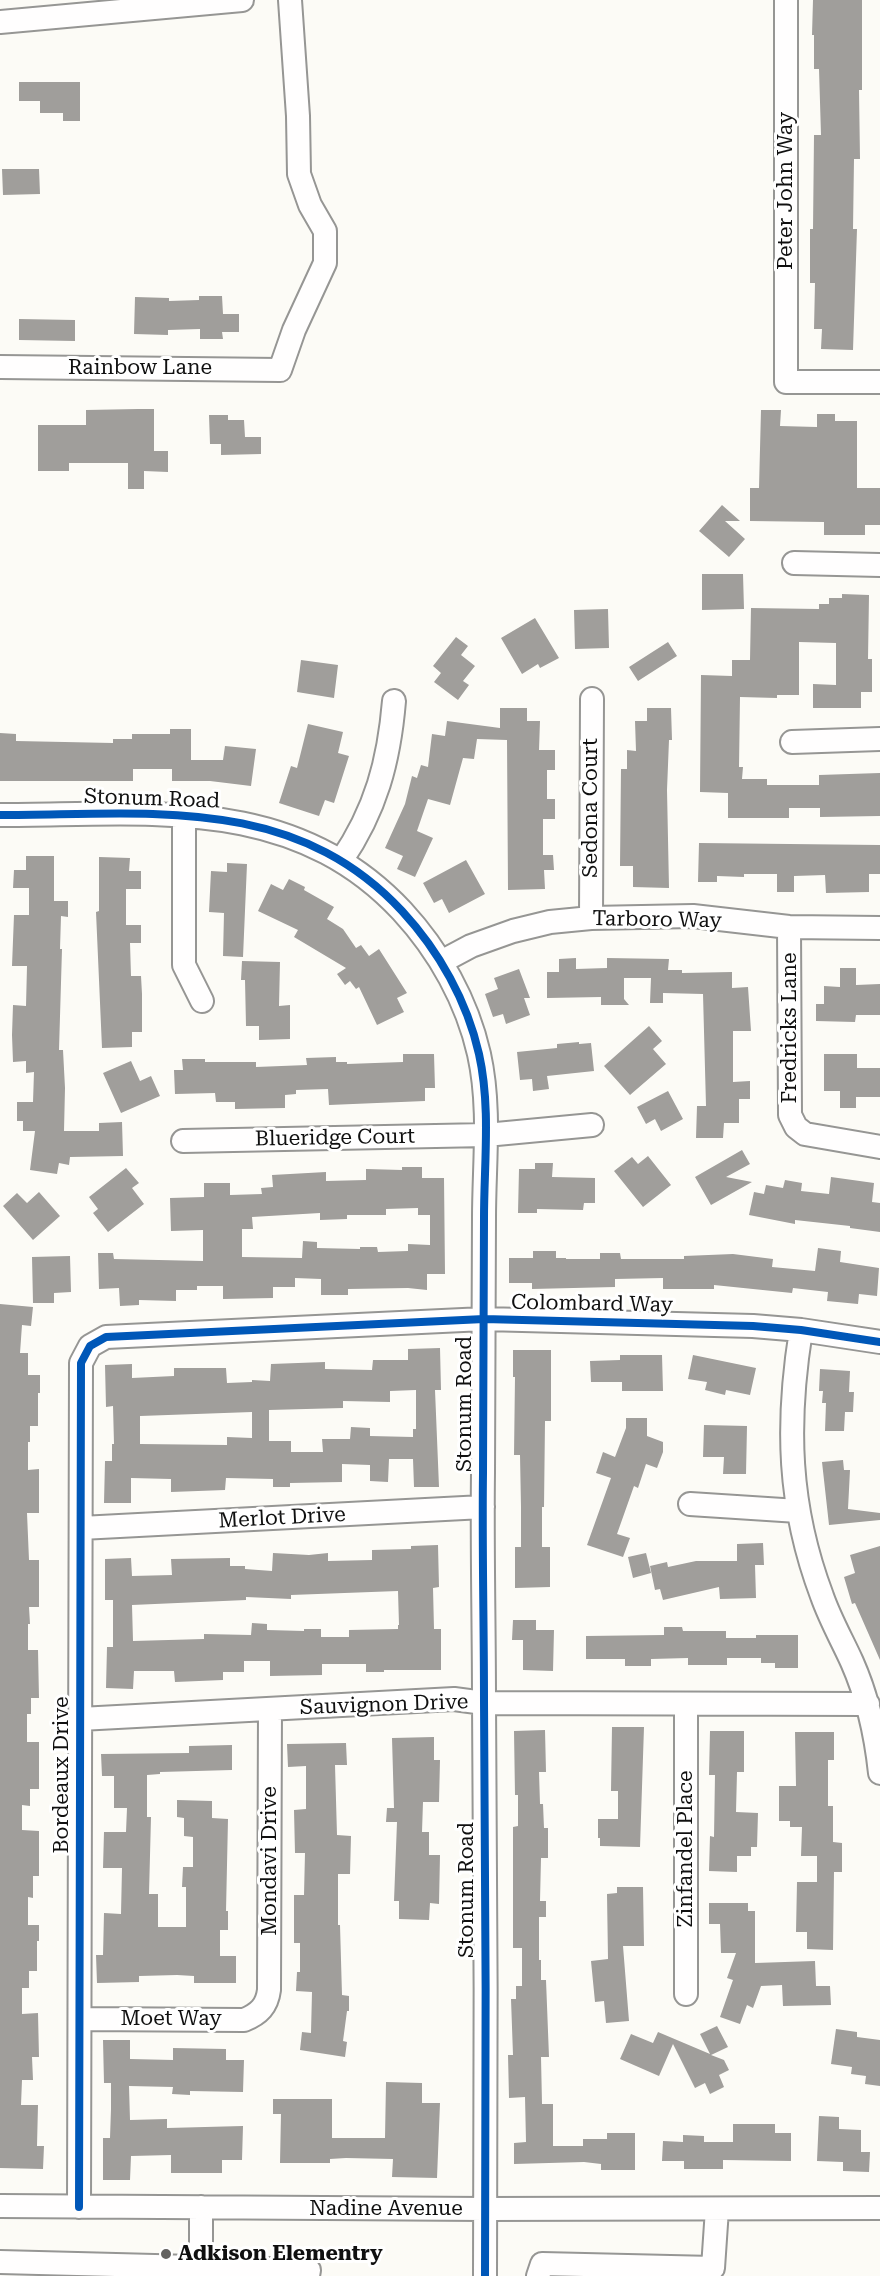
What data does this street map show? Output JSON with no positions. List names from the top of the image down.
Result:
{
  "streets": {
    "street": [
      "Peter John Way",
      "Rainbow Lane",
      "Stonum Road",
      "Sedona Court",
      "Tarboro Way",
      "Fredricks Lane",
      "Blueridge Court",
      "Colombard Way",
      "Merlot Drive",
      "Sauvignon Drive",
      "Bordeaux Drive",
      "Zinfandel Place",
      "Mondavi Drive",
      "Moet Way",
      "Nadine Avenue"
    ]
  },
  "crossings": [
    ["Stonum Road", "Tarboro Way"],
    ["Stonum Road", "Blueridge Court"],
    ["Stonum Road", "Colombard Way"],
    ["Stonum Road", "Merlot Drive"],
    ["Stonum Road", "Sauvignon Drive"],
    ["Stonum Road", "Nadine Avenue"],
    ["Sedona Court", "Tarboro Way"],
    ["Tarboro Way", "Fredricks Lane"],
    ["Colombard Way", "Bordeaux Drive"],
    ["Merlot Drive", "Bordeaux Drive"],
    ["Sauvignon Drive", "Bordeaux Drive"],
    ["Sauvignon Drive", "Zinfandel Place"],
    ["Sauvignon Drive", "Mondavi Drive"],
    ["Bordeaux Drive", "Moet Way"],
    ["Bordeaux Drive", "Nadine Avenue"],
    ["Mondavi Drive", "Moet Way"]
  ],
  "places": ["Adkison Elementry"]
}
